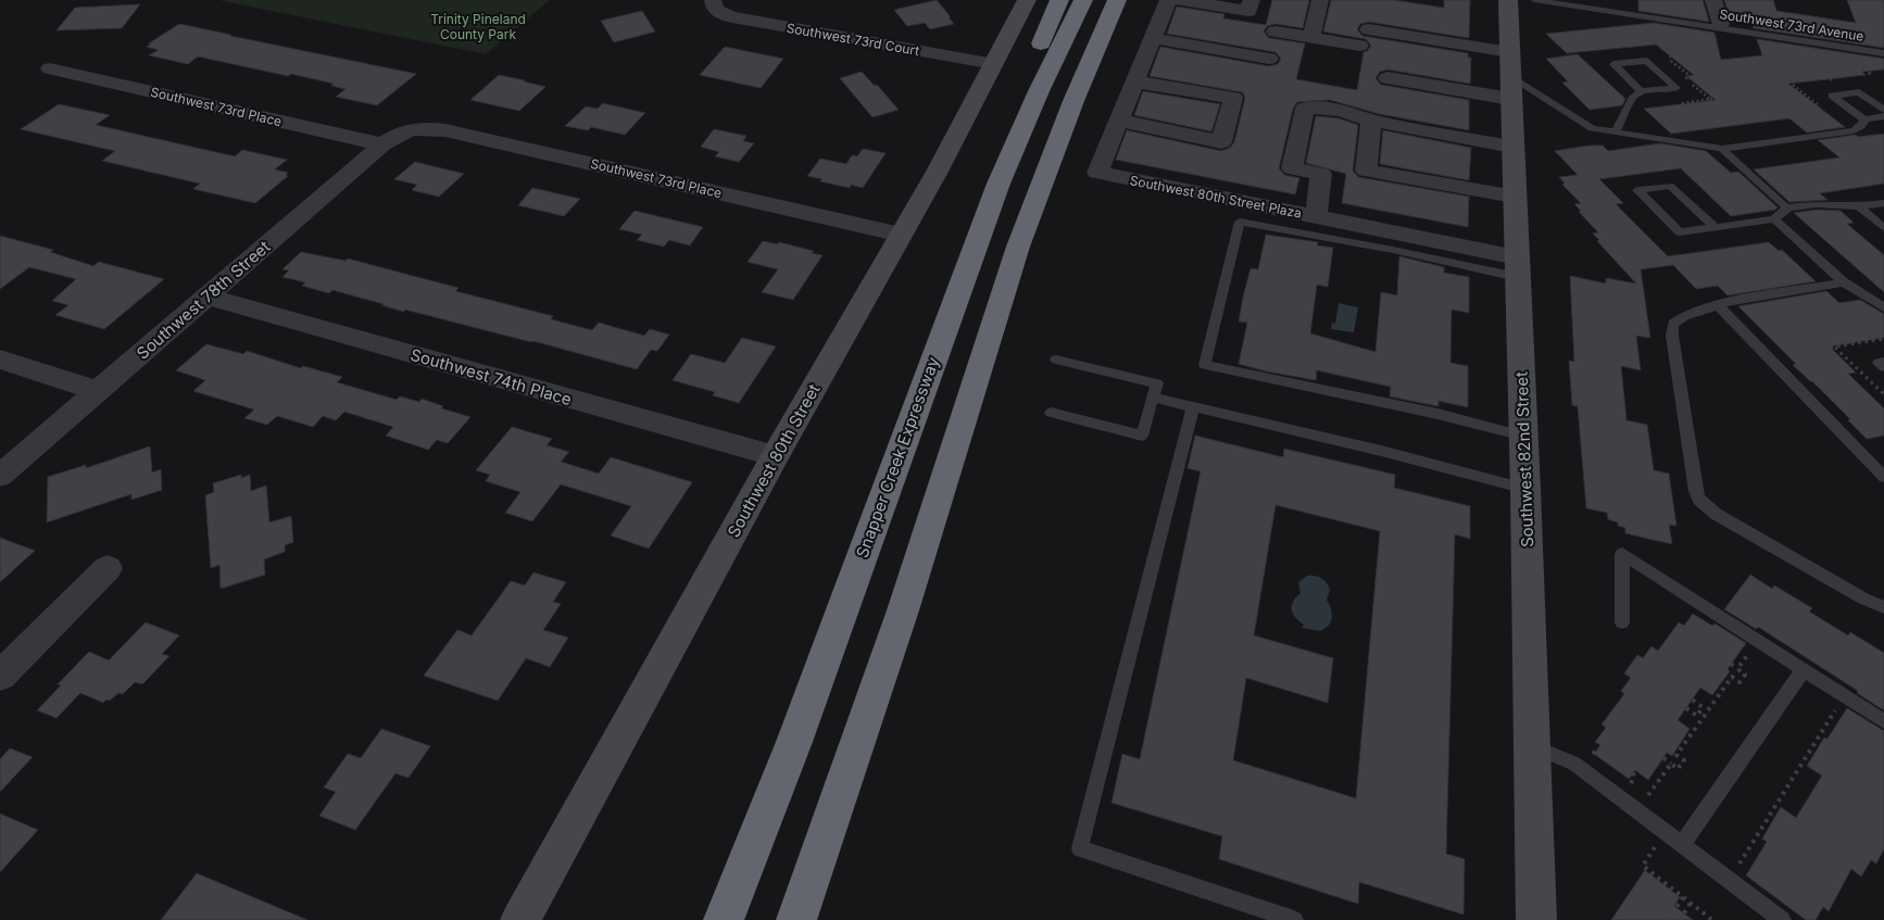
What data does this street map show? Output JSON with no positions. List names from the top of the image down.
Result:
{
  "streets": {
    "highway": ["Snapper Creek Expressway"],
    "street": [
      "Southwest 73rd Court",
      "Southwest 73rd Place",
      "Southwest 80th Street Plaza",
      "Southwest 78th Street",
      "Southwest 74th Place",
      "Southwest 82nd Street",
      "Southwest 80th Street"
    ],
    "lane": ["Southwest 73rd Avenue"]
  },
  "crossings": [
    ["Southwest 73rd Court", "Southwest 80th Street"],
    ["Southwest 73rd Place", "Southwest 78th Street"],
    ["Southwest 73rd Place", "Southwest 80th Street"],
    ["Southwest 80th Street Plaza", "Southwest 82nd Street"],
    ["Southwest 78th Street", "Southwest 74th Place"],
    ["Southwest 74th Place", "Southwest 80th Street"]
  ],
  "parks": ["Trinity Pineland County Park"]
}
